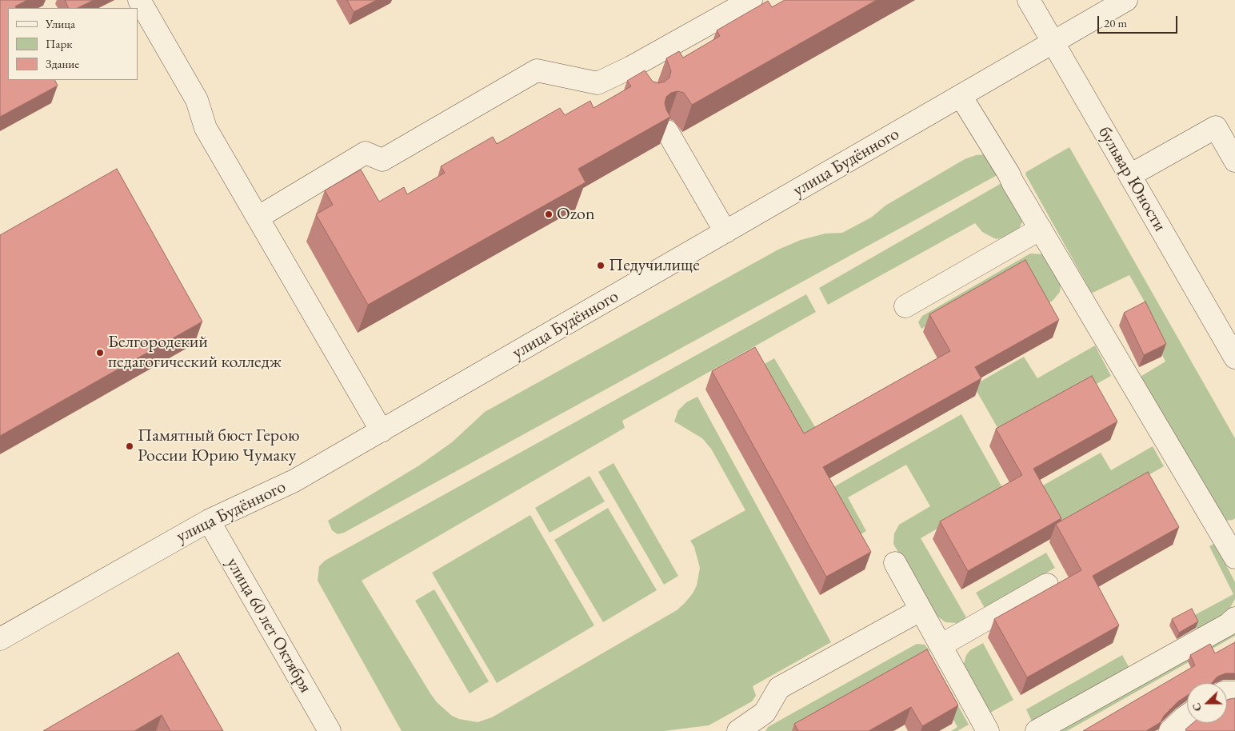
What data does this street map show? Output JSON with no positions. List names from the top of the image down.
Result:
{
  "streets": {
    "street": ["улица Будённого", "бульвар Юности", "улица 60 лет Октября"]
  },
  "crossings": [
    ["улица Будённого", "бульвар Юности"],
    ["улица Будённого", "улица 60 лет Октября"]
  ],
  "places": [
    "Ozon",
    "Педучилище",
    "Белгородский педагогический колледж",
    "Памятный бюст Герою России Юрию Чумаку"
  ],
  "legend": ["Улица", "Парк", "Здание"],
  "scale_bar": "20 m",
  "north": "left"
}
